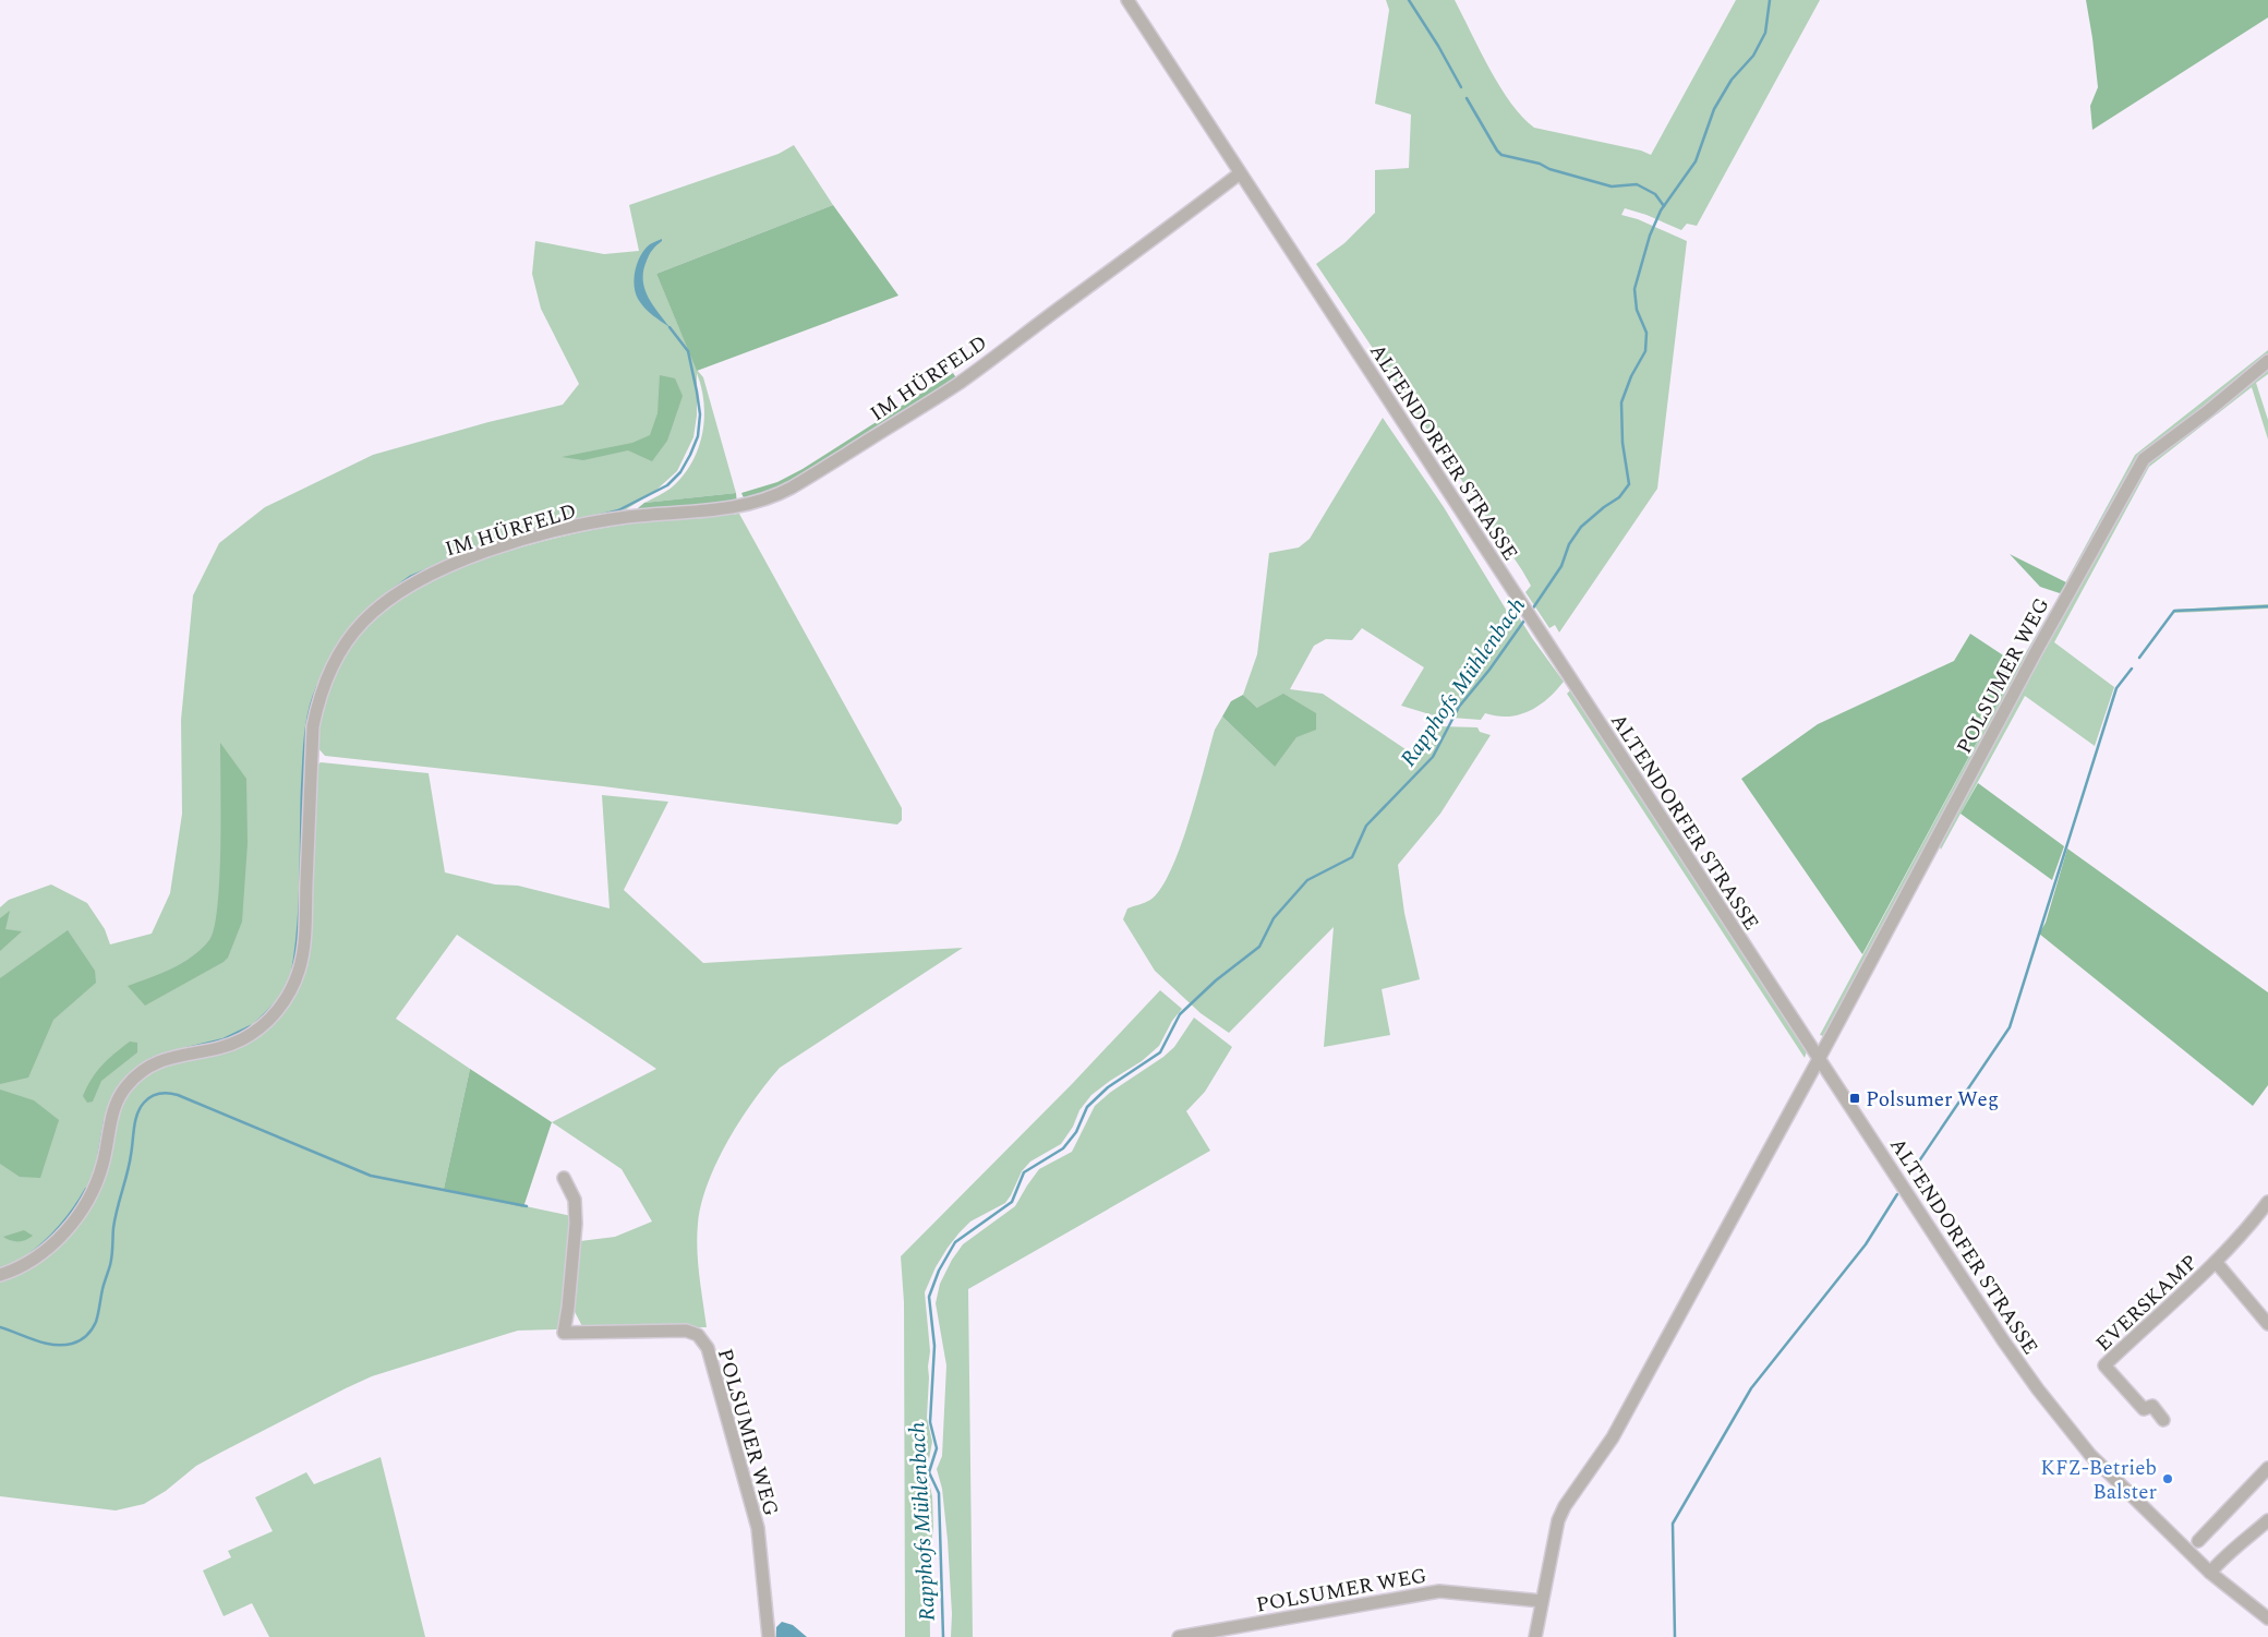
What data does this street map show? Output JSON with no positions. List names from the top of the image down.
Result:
{
  "streets": {
    "street": [
      "IM HÜRFELD",
      "ALTENDORFER STRASSE",
      "POLSUMER WEG",
      "EVERSKAMP"
    ]
  },
  "crossings": [
    ["IM HÜRFELD", "ALTENDORFER STRASSE"],
    ["ALTENDORFER STRASSE", "POLSUMER WEG"]
  ],
  "water": ["Rapphofs Mühlenbach"],
  "places": {
    "transit": ["Polsumer Weg"],
    "other": ["KFZ-Betrieb Balster"]
  }
}
